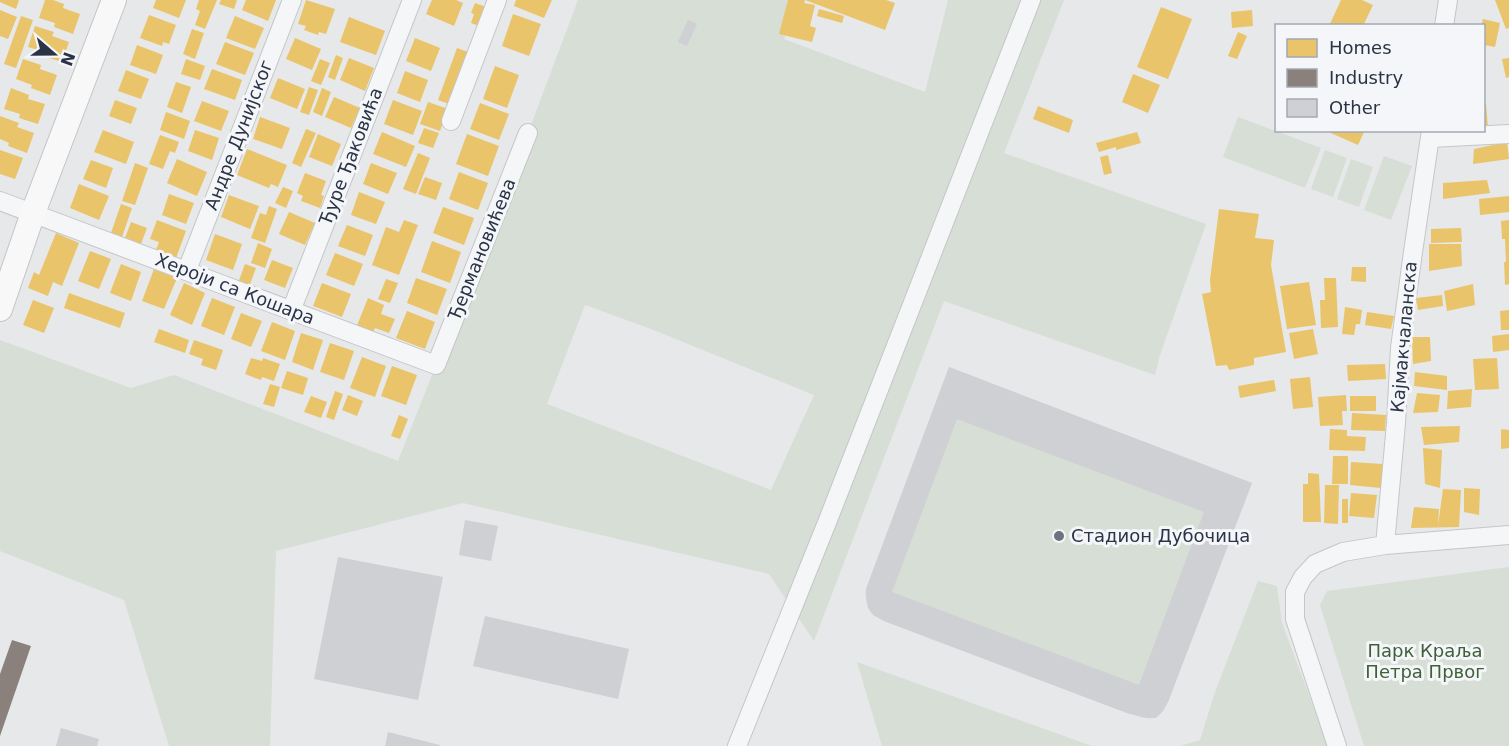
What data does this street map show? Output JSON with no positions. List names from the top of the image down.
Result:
{
  "streets": {
    "street": [
      "Андре Дунијског",
      "Ђуре Ђаковића",
      "Ђермановићева",
      "Хероји са Кошара",
      "Кајмакчаланска"
    ]
  },
  "crossings": [
    ["Андре Дунијског", "Хероји са Кошара"],
    ["Ђуре Ђаковића", "Хероји са Кошара"],
    ["Ђермановићева", "Хероји са Кошара"]
  ],
  "parks": ["Парк Краља Петра Првог"],
  "places": ["Стадион Дубочица"],
  "legend": ["Homes", "Industry", "Other"],
  "north": "right"
}
